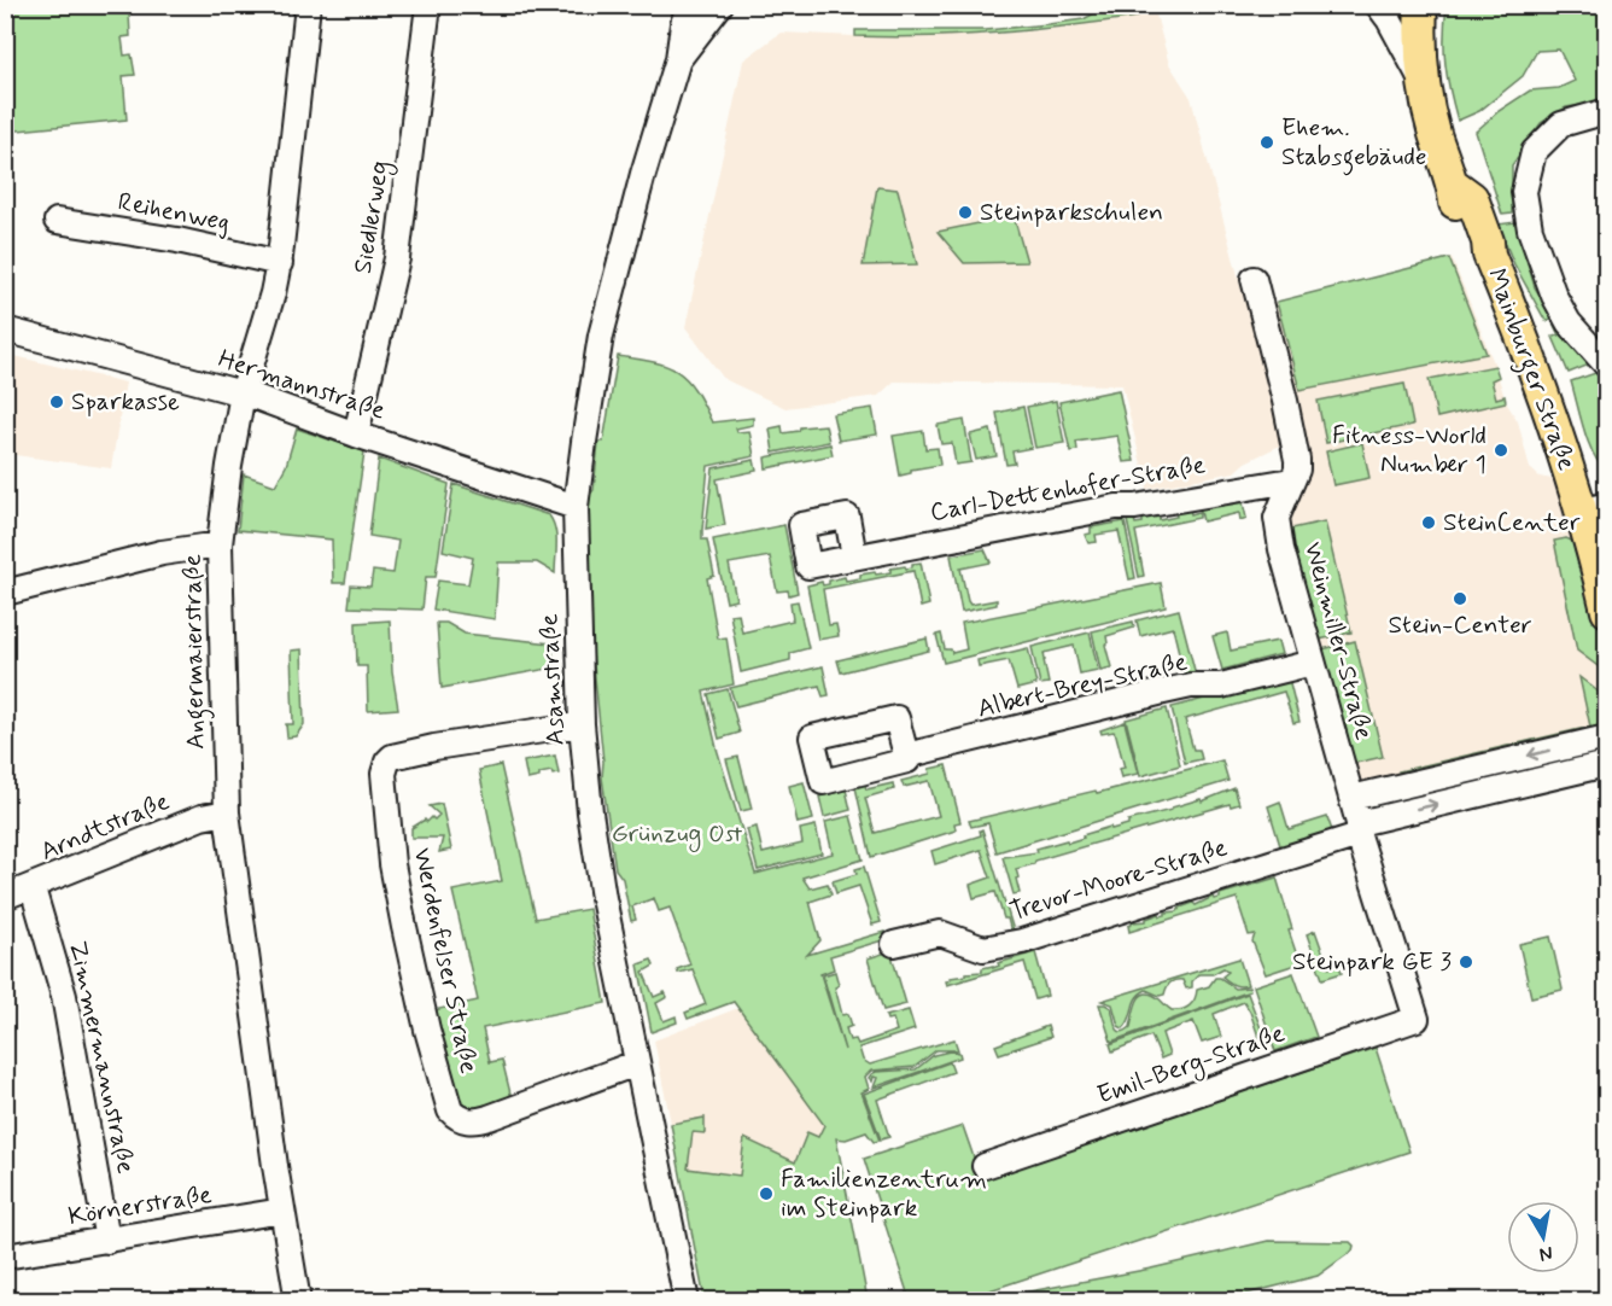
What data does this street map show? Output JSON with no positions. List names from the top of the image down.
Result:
{
  "streets": {
    "main road": ["Mainburger Straße"],
    "street": [
      "Reihenweg",
      "Siedlerweg",
      "Hermannstraße",
      "Carl-Dettenhofer-Straße",
      "Weinmiller-Straße",
      "Angermaierstraße",
      "Asamstraße",
      "Albert-Brey-Straße",
      "Arndtstraße",
      "Trevor-Moore-Straße",
      "Werdenfelser Straße",
      "Zimmermannstraße",
      "Emil-Berg-Straße",
      "Körnerstraße"
    ]
  },
  "crossings": [
    ["Reihenweg", "Angermaierstraße"],
    ["Siedlerweg", "Hermannstraße"],
    ["Hermannstraße", "Angermaierstraße"],
    ["Hermannstraße", "Asamstraße"],
    ["Carl-Dettenhofer-Straße", "Weinmiller-Straße"],
    ["Weinmiller-Straße", "Albert-Brey-Straße"],
    ["Weinmiller-Straße", "Trevor-Moore-Straße"],
    ["Weinmiller-Straße", "Emil-Berg-Straße"],
    ["Angermaierstraße", "Arndtstraße"],
    ["Angermaierstraße", "Körnerstraße"],
    ["Asamstraße", "Werdenfelser Straße"],
    ["Arndtstraße", "Zimmermannstraße"],
    ["Zimmermannstraße", "Körnerstraße"]
  ],
  "parks": ["Grünzug Ost"],
  "places": [
    "Ehem. Stabsgebäude",
    "Steinparkschulen",
    "Sparkasse",
    "Fitness-World Number 1",
    "SteinCenter",
    "Stein-Center",
    "Steinpark GE 3",
    "Familienzentrum im Steinpark"
  ],
  "north": "bottom"
}
